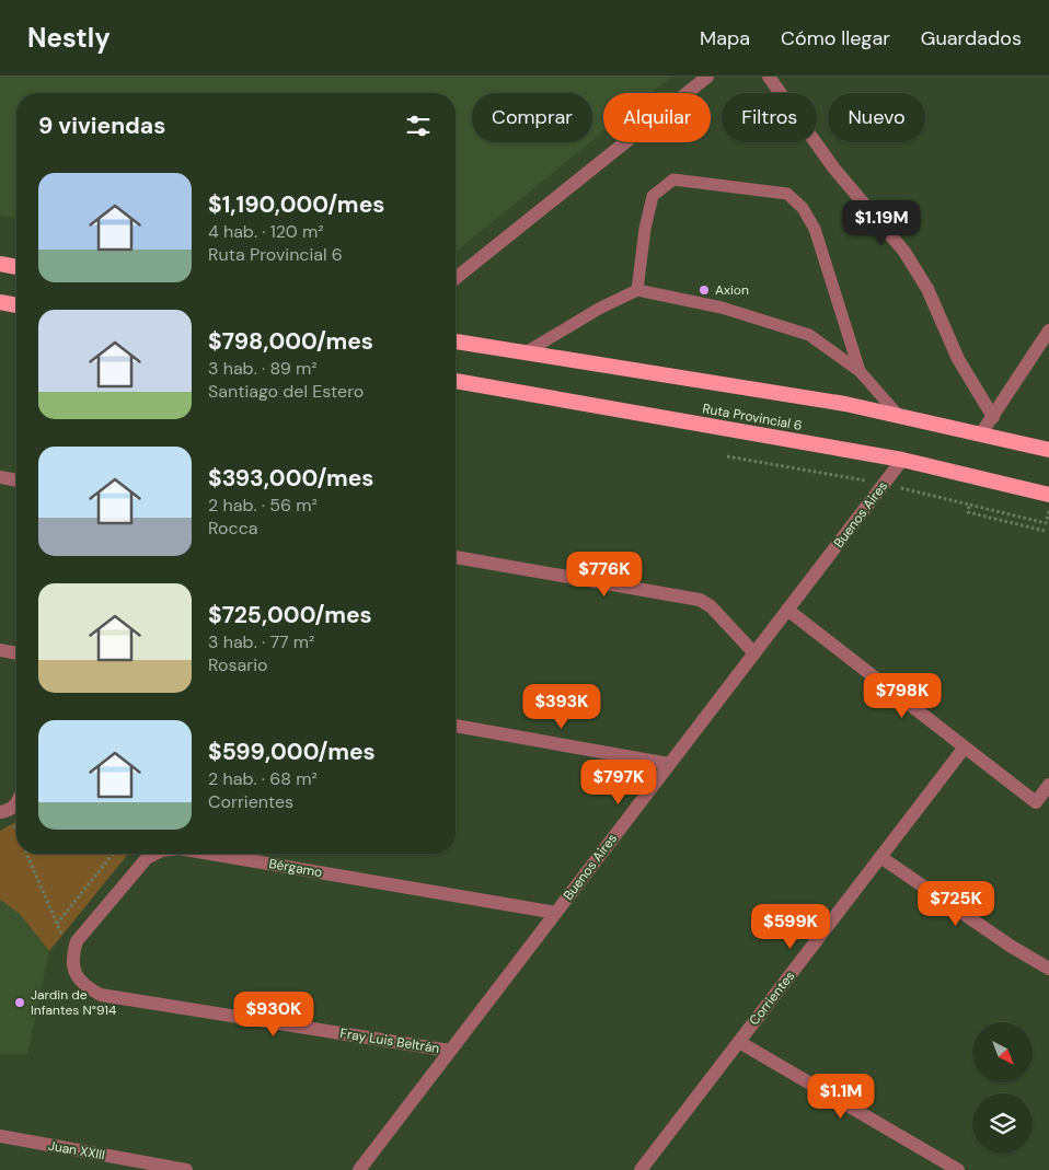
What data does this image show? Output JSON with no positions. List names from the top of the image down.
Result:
{
  "streets": {
    "highway": ["Ruta Provincial 6"],
    "street": [
      "Buenos Aires",
      "Bérgamo",
      "Corrientes",
      "Fray Luis Beltrán",
      "Juan XXIII"
    ]
  },
  "crossings": [
    ["Ruta Provincial 6", "Buenos Aires"],
    ["Buenos Aires", "Bérgamo"],
    ["Buenos Aires", "Fray Luis Beltrán"]
  ],
  "places": ["Axion", "Jardin de Infantes N°914"],
  "north": "bottom right",
  "page": {
    "header": "Nestly",
    "nav": ["Mapa", "Cómo llegar", "Guardados"],
    "chip": [
      "Comprar",
      "Alquilar",
      "Filtros",
      "Nuevo"
    ],
    "heading": "9 viviendas",
    "list": [
      {
        "name": "$1,190,000/mes",
        "note": "4 hab. · 120 m² · Ruta Provincial 6"
      },
      {
        "name": "$798,000/mes",
        "note": "3 hab. · 89 m² · Santiago del Estero"
      },
      {
        "name": "$393,000/mes",
        "note": "2 hab. · 56 m² · Rocca"
      },
      {
        "name": "$725,000/mes",
        "note": "3 hab. · 77 m² · Rosario"
      },
      {
        "name": "$599,000/mes",
        "note": "2 hab. · 68 m² · Corrientes"
      }
    ],
    "price": [
      "$1.19M",
      "$776K",
      "$798K",
      "$393K",
      "$797K",
      "$725K",
      "$599K",
      "$930K",
      "$1.1M"
    ]
  }
}
